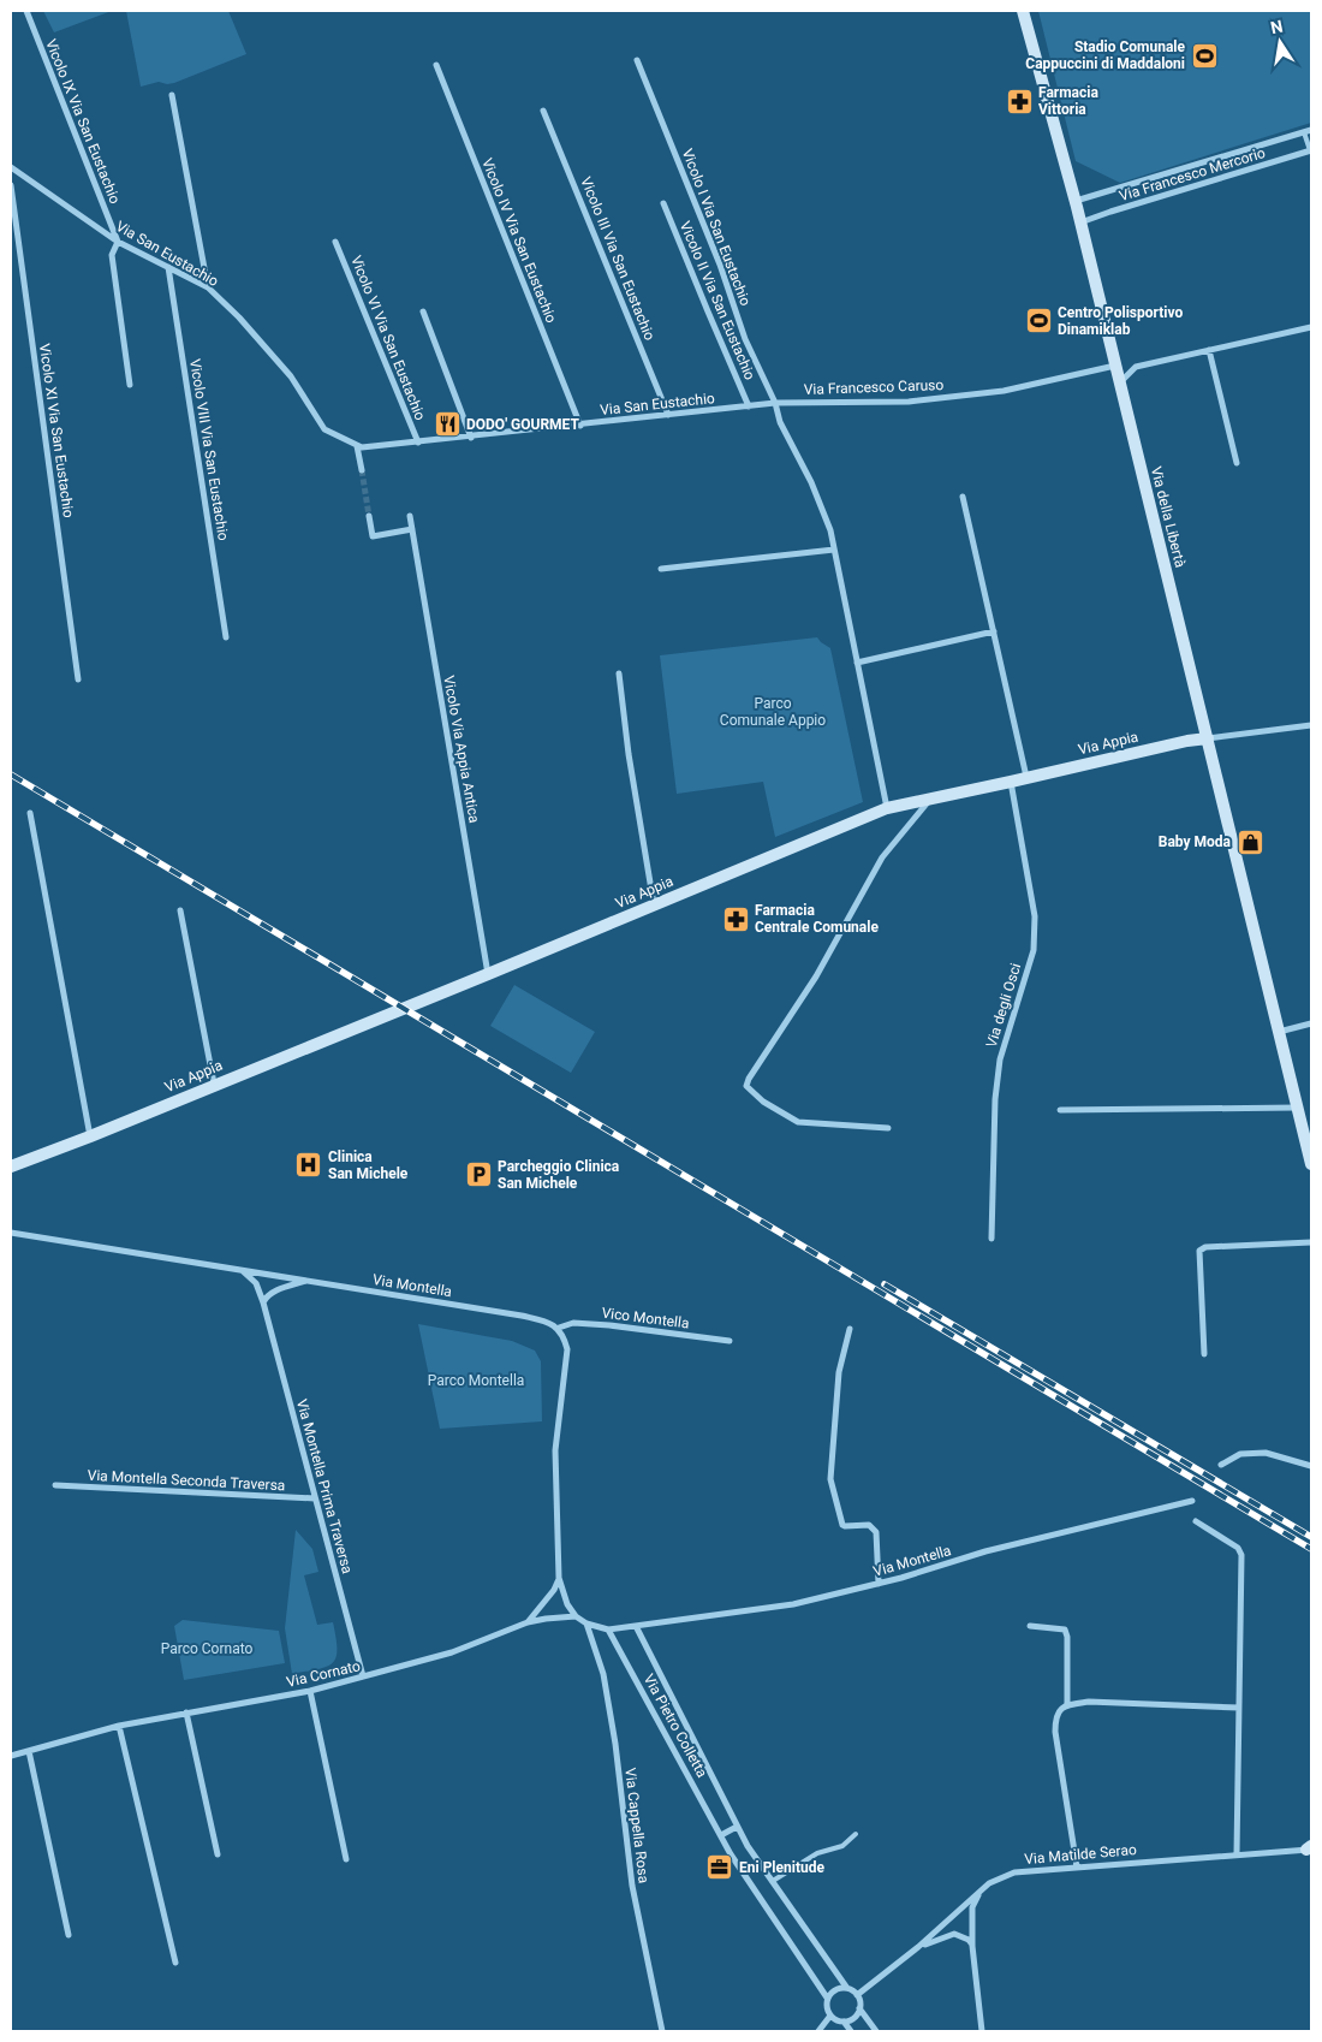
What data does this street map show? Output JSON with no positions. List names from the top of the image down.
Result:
{
  "streets": {
    "street": [
      "Vicolo IX Via San Eustachio",
      "Via Francesco Mercorio",
      "Vicolo I Via San Eustachio",
      "Vicolo IV Via San Eustachio",
      "Via San Eustachio",
      "Vicolo III Via San Eustachio",
      "Vicolo II Via San Eustachio",
      "Vicolo VI Via San Eustachio",
      "Via Francesco Caruso",
      "Vicolo XI Via San Eustachio",
      "Vicolo VIII Via San Eustachio",
      "Via della Libertà",
      "Via Appia",
      "Vicolo Via Appia Antica",
      "Via degli Osci",
      "Via Montella",
      "Vico Montella",
      "Via Montella Seconda Traversa",
      "Via Montella Prima Traversa",
      "Via Cornato",
      "Via Pietro Colletta",
      "Via Cappella Rosa",
      "Via Matilde Serao"
    ]
  },
  "crossings": [
    ["Vicolo IX Via San Eustachio", "Via San Eustachio"],
    ["Via Francesco Mercorio", "Via della Libertà"],
    ["Vicolo I Via San Eustachio", "Via San Eustachio"],
    ["Vicolo I Via San Eustachio", "Via Francesco Caruso"],
    ["Vicolo IV Via San Eustachio", "Via San Eustachio"],
    ["Via San Eustachio", "Vicolo III Via San Eustachio"],
    ["Via San Eustachio", "Vicolo II Via San Eustachio"],
    ["Via San Eustachio", "Vicolo VI Via San Eustachio"],
    ["Via San Eustachio", "Via Francesco Caruso"],
    ["Via San Eustachio", "Vicolo VIII Via San Eustachio"],
    ["Via Francesco Caruso", "Via della Libertà"],
    ["Via della Libertà", "Via Appia"],
    ["Via Appia", "Vicolo Via Appia Antica"],
    ["Via Appia", "Via degli Osci"],
    ["Via Montella", "Vico Montella"],
    ["Via Montella", "Via Montella Prima Traversa"],
    ["Via Montella", "Via Pietro Colletta"],
    ["Via Montella Seconda Traversa", "Via Montella Prima Traversa"],
    ["Via Montella Prima Traversa", "Via Cornato"],
    ["Via Pietro Colletta", "Via Matilde Serao"]
  ],
  "parks": ["Parco Comunale Appio", "Parco Montella", "Parco Cornato"],
  "places": {
    "sports": ["Stadio Comunale Cappuccini di Maddaloni", "Centro Polisportivo Dinamiklab"],
    "pharmacy": ["Farmacia Vittoria", "Farmacia Centrale Comunale"],
    "restaurant": ["DODO' GOURMET"],
    "shop": ["Baby Moda"],
    "hospital": ["Clinica San Michele"],
    "parking": ["Parcheggio Clinica San Michele"],
    "office": ["Eni Plenitude"]
  },
  "north": "top"
}
